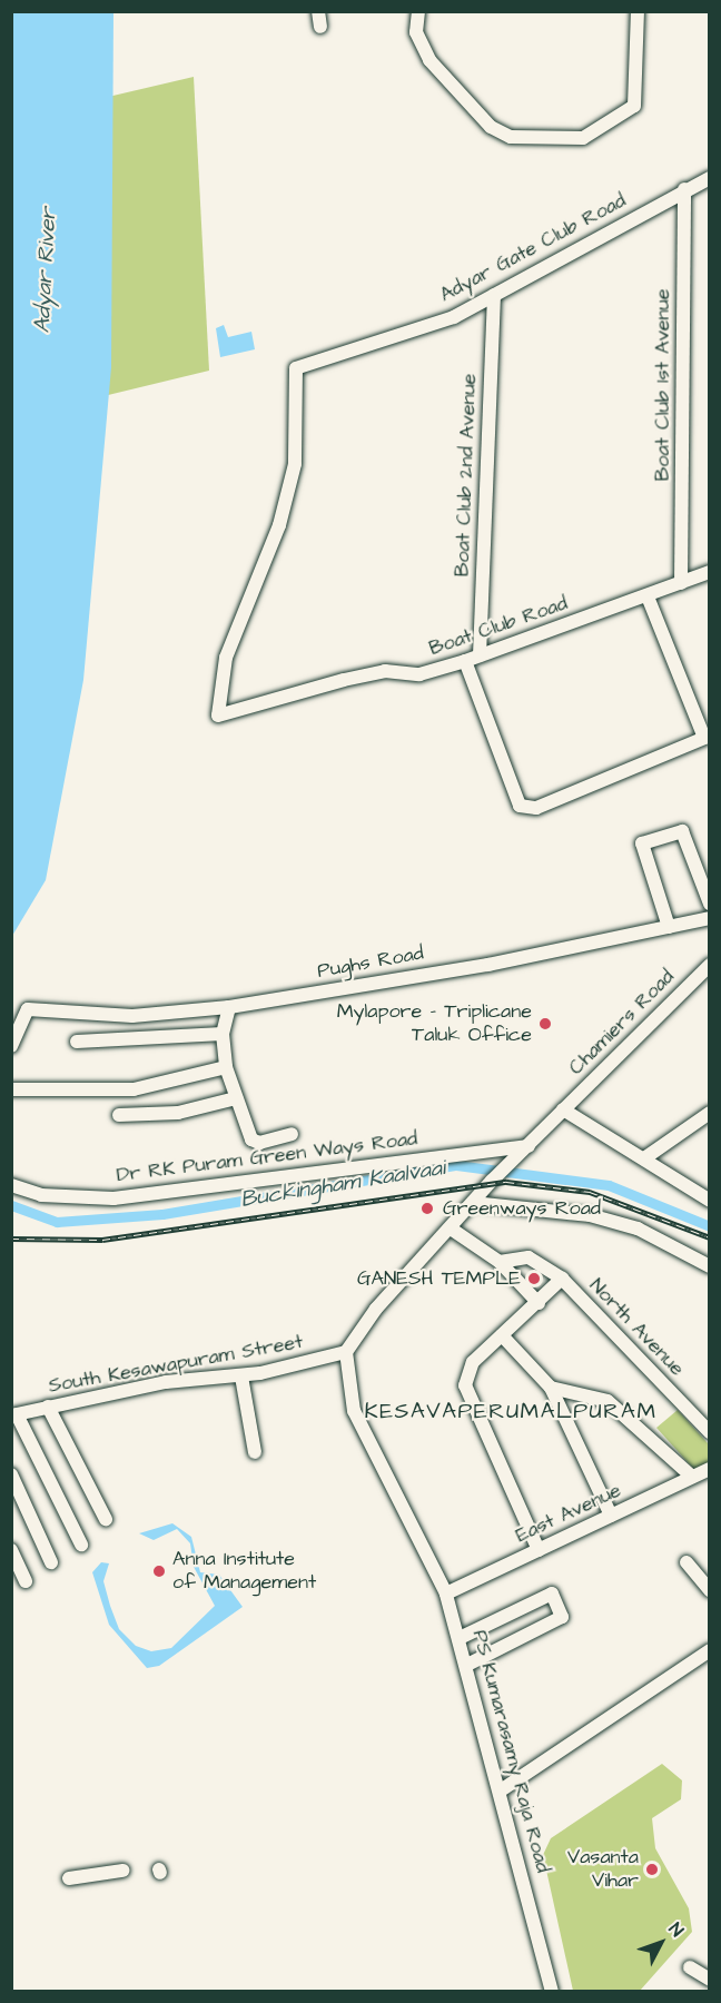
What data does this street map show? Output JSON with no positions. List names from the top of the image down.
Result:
{
  "streets": {
    "street": [
      "Adyar Gate Club Road",
      "Boat Club 1st Avenue",
      "Boat Club 2nd Avenue",
      "Boat Club Road",
      "Pughs Road",
      "Chamiers Road",
      "Dr RK Puram Green Ways Road",
      "North Avenue",
      "South Kesawapuram Street",
      "East Avenue",
      "PS Kumarasamy Raja Road"
    ]
  },
  "crossings": [
    ["Adyar Gate Club Road", "Boat Club 1st Avenue"],
    ["Adyar Gate Club Road", "Boat Club 2nd Avenue"],
    ["Adyar Gate Club Road", "Boat Club Road"],
    ["Boat Club 1st Avenue", "Boat Club Road"],
    ["Boat Club 2nd Avenue", "Boat Club Road"],
    ["South Kesawapuram Street", "PS Kumarasamy Raja Road"],
    ["East Avenue", "PS Kumarasamy Raja Road"]
  ],
  "districts": ["KESAVAPERUMALPURAM"],
  "water": ["Adyar River", "Buckingham Kaalvaai"],
  "places": [
    "Mylapore - Triplicane Taluk Office",
    "Greenways Road",
    "GANESH TEMPLE",
    "Anna Institute of Management",
    "Vasanta Vihar"
  ],
  "north": "top right"
}
